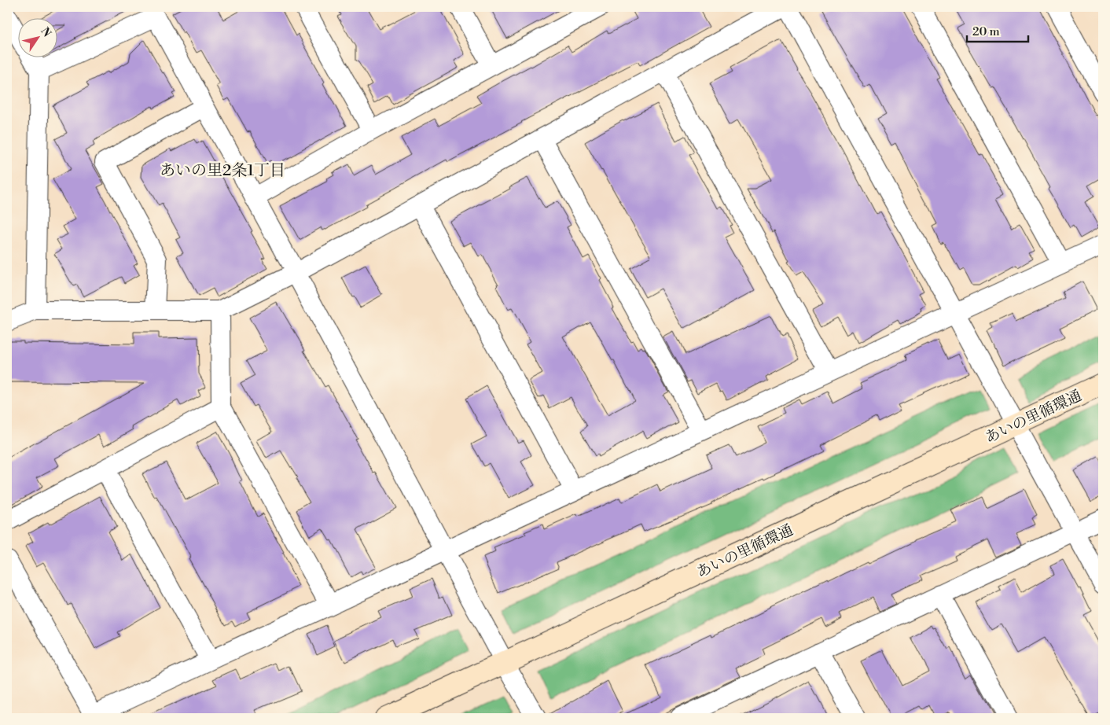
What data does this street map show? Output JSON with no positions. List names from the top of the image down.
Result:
{
  "streets": {
    "street": ["あいの里循環通"]
  },
  "districts": ["あいの里2条1丁目"],
  "scale_bar": "20 m",
  "north": "top right"
}
